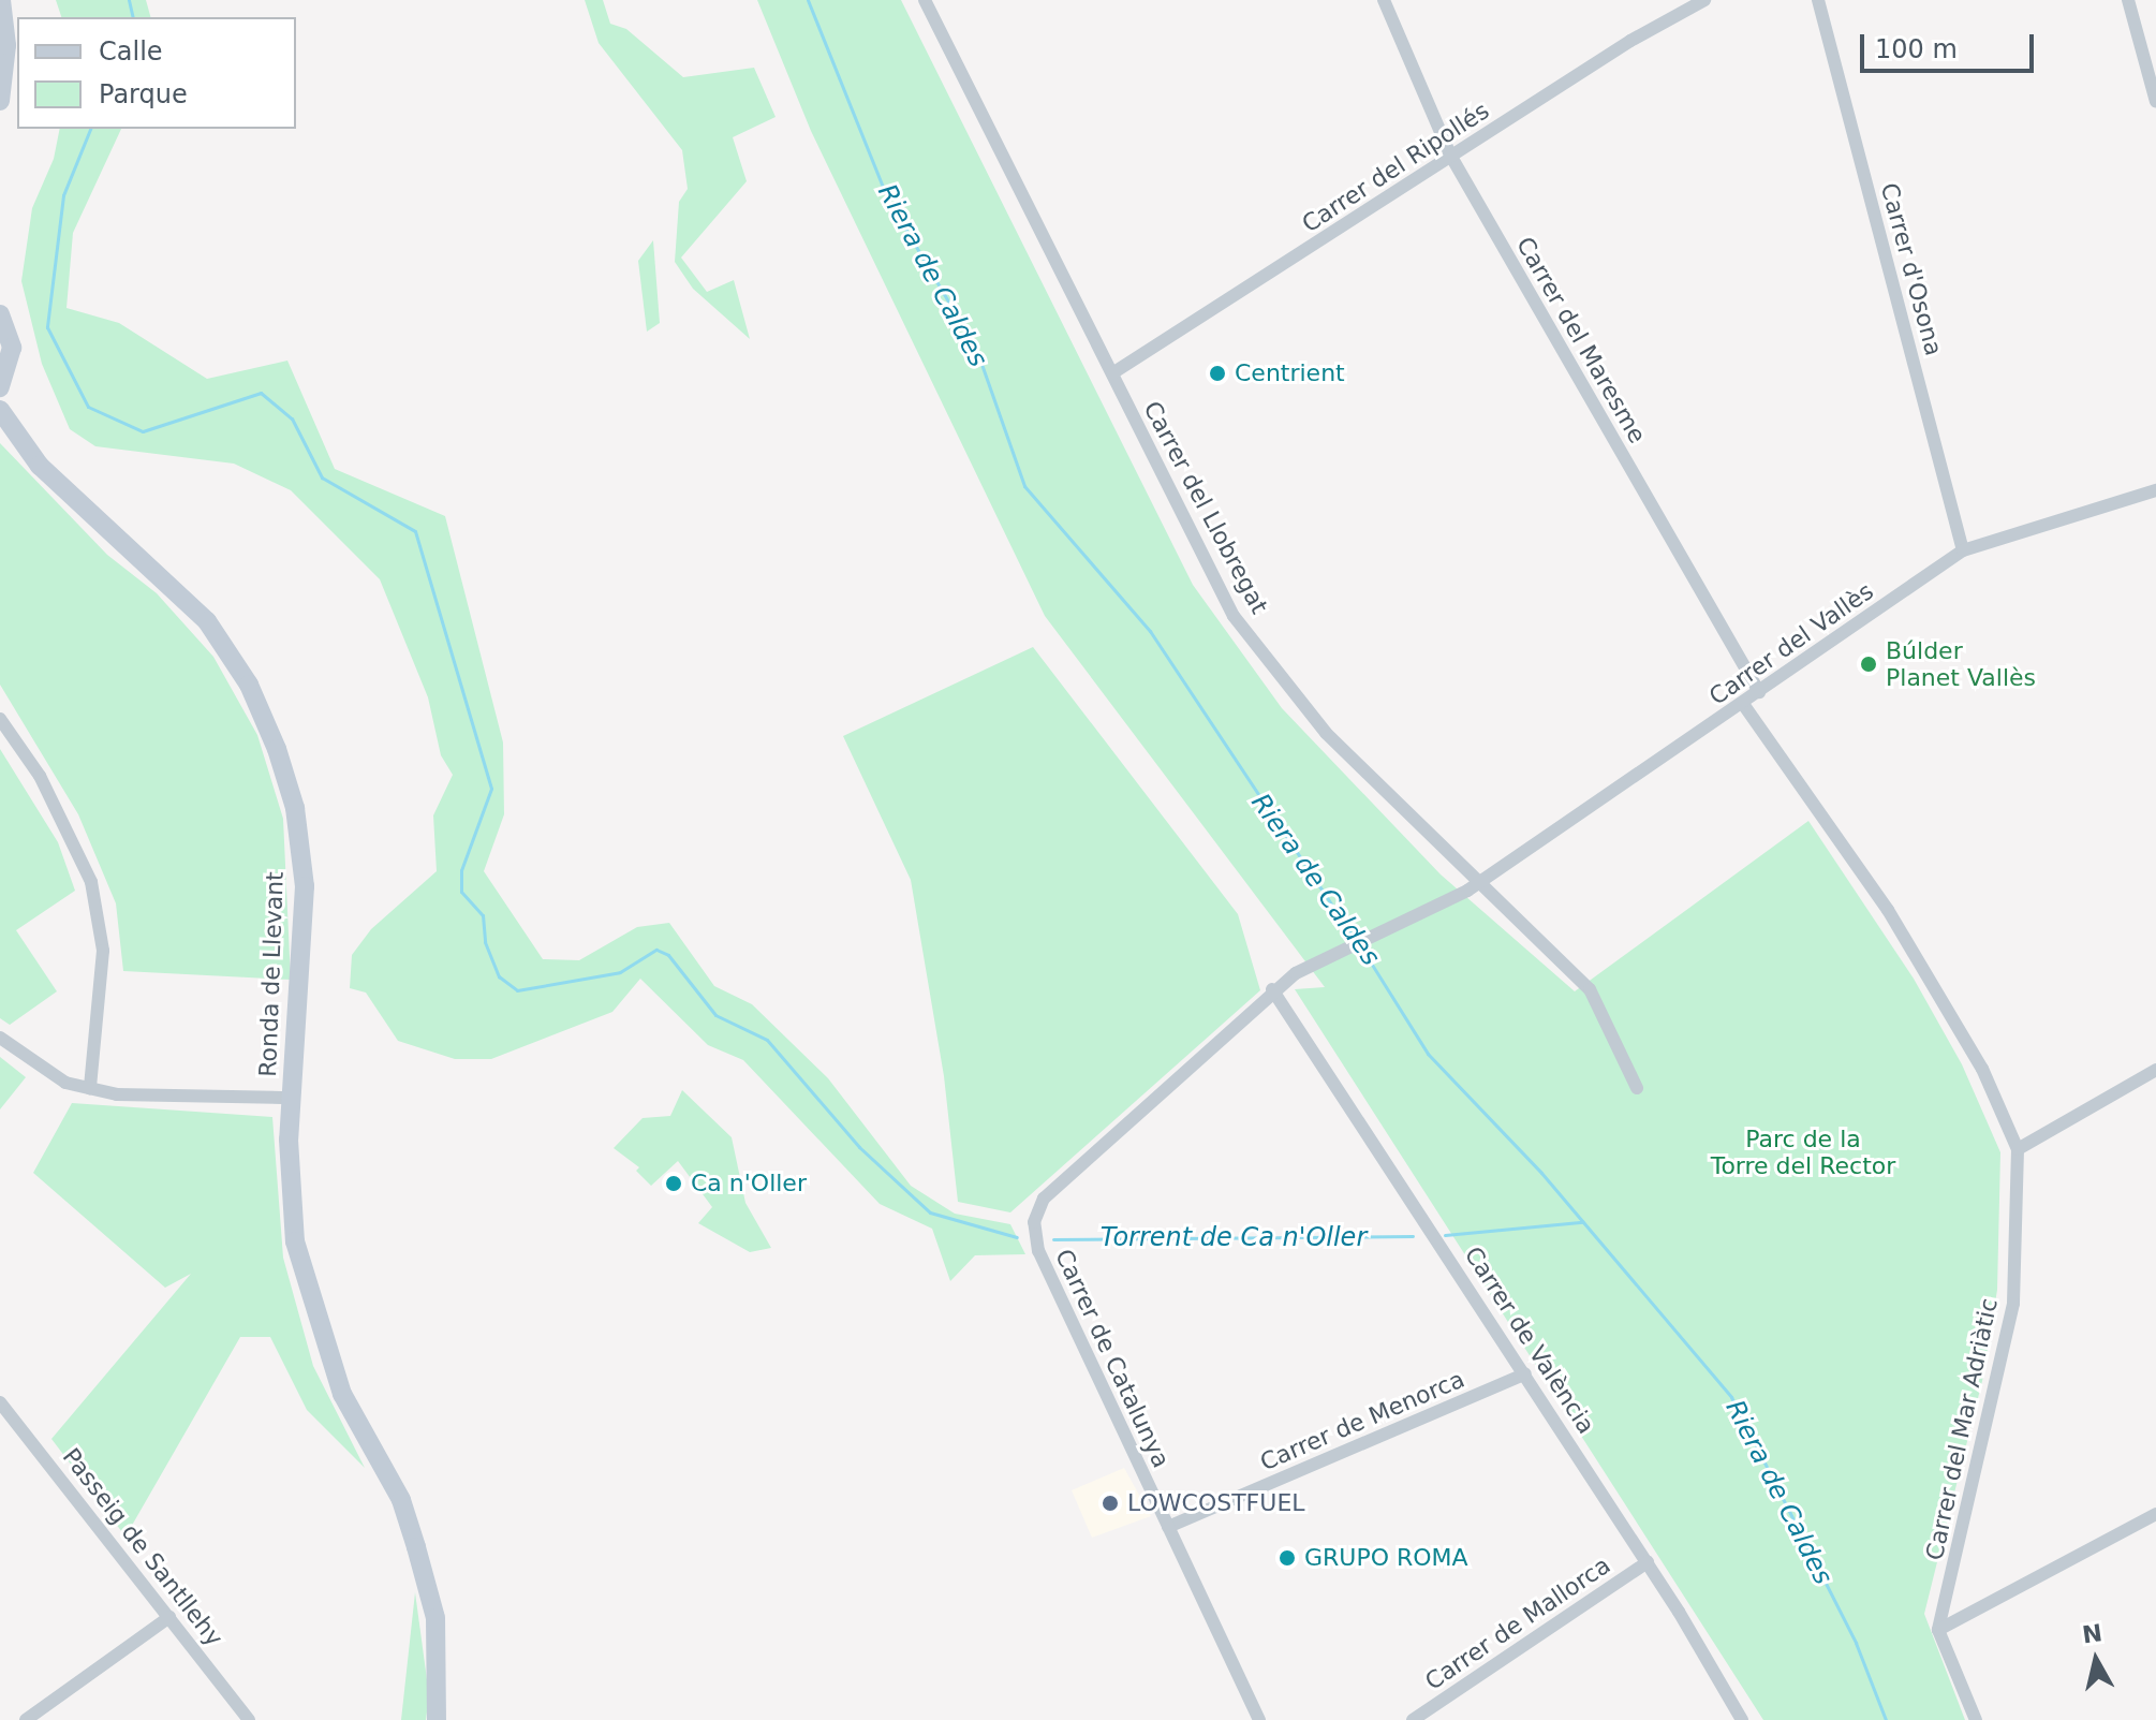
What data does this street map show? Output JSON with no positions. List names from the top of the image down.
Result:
{
  "streets": {
    "main road": ["Ronda de Llevant"],
    "street": [
      "Carrer del Ripollés",
      "Carrer d'Osona",
      "Carrer del Maresme",
      "Carrer del Llobregat",
      "Carrer del Vallès",
      "Carrer de València",
      "Carrer de Catalunya",
      "Carrer de Menorca",
      "Carrer del Mar Adriàtic",
      "Passeig de Santllehy",
      "Carrer de Mallorca"
    ]
  },
  "crossings": [
    ["Carrer del Ripollés", "Carrer del Maresme"],
    ["Carrer del Ripollés", "Carrer del Llobregat"],
    ["Carrer d'Osona", "Carrer del Vallès"],
    ["Carrer del Maresme", "Carrer del Vallès"],
    ["Carrer del Llobregat", "Carrer del Vallès"],
    ["Carrer del Vallès", "Carrer de Catalunya"],
    ["Carrer del Vallès", "Carrer del Mar Adriàtic"],
    ["Carrer de València", "Carrer de Catalunya"],
    ["Carrer de València", "Carrer de Menorca"],
    ["Carrer de València", "Carrer de Mallorca"],
    ["Carrer de Catalunya", "Carrer de Menorca"]
  ],
  "water": ["Riera de Caldes", "Torrent de Ca n'Oller"],
  "parks": ["Parc de la Torre del Rector"],
  "places": [
    "Centrient",
    "Búlder Planet Vallès",
    "Ca n'Oller",
    "LOWCOSTFUEL",
    "GRUPO ROMA"
  ],
  "legend": ["Calle", "Parque"],
  "scale_bar": "100 m",
  "north": "top"
}
